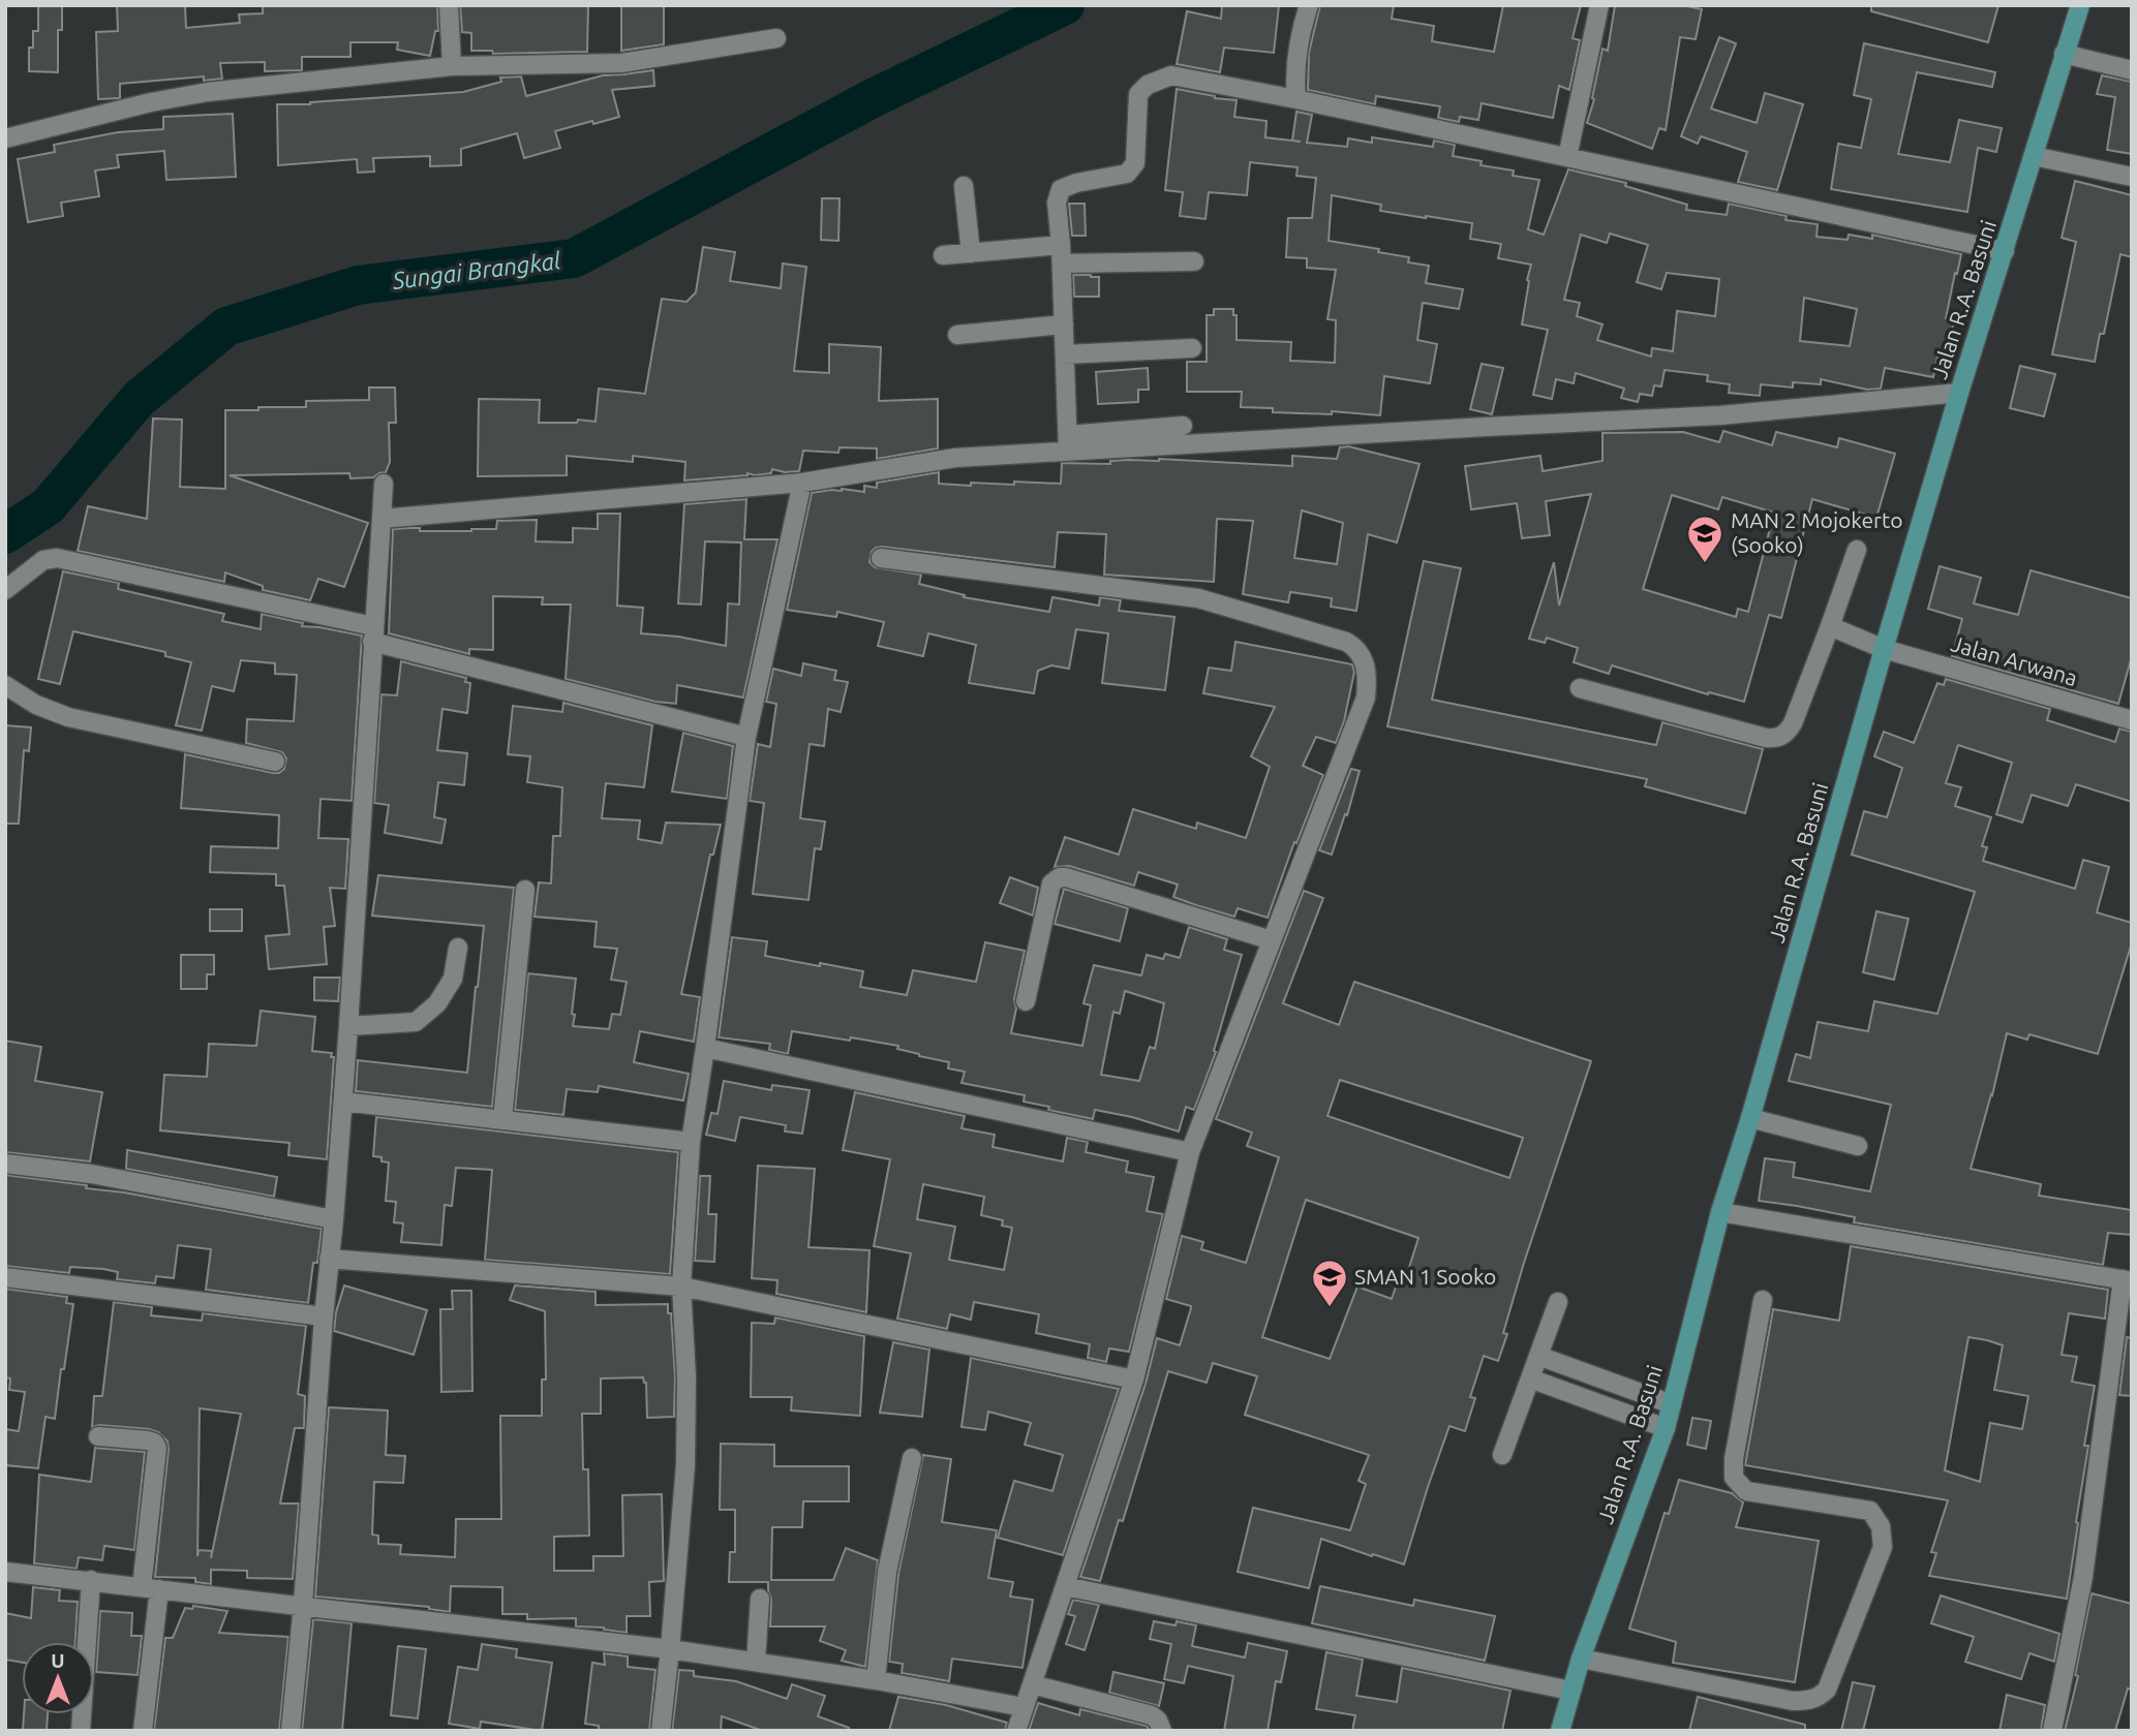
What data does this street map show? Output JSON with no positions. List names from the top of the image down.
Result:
{
  "streets": {
    "main road": ["Jalan R.A. Basuni"],
    "street": ["Jalan Arwana"]
  },
  "crossings": [
    ["Jalan R.A. Basuni", "Jalan Arwana"]
  ],
  "water": ["Sungai Brangkal"],
  "places": {
    "school or university": ["MAN 2 Mojokerto (Sooko)", "SMAN 1 Sooko"]
  },
  "north": "top"
}
